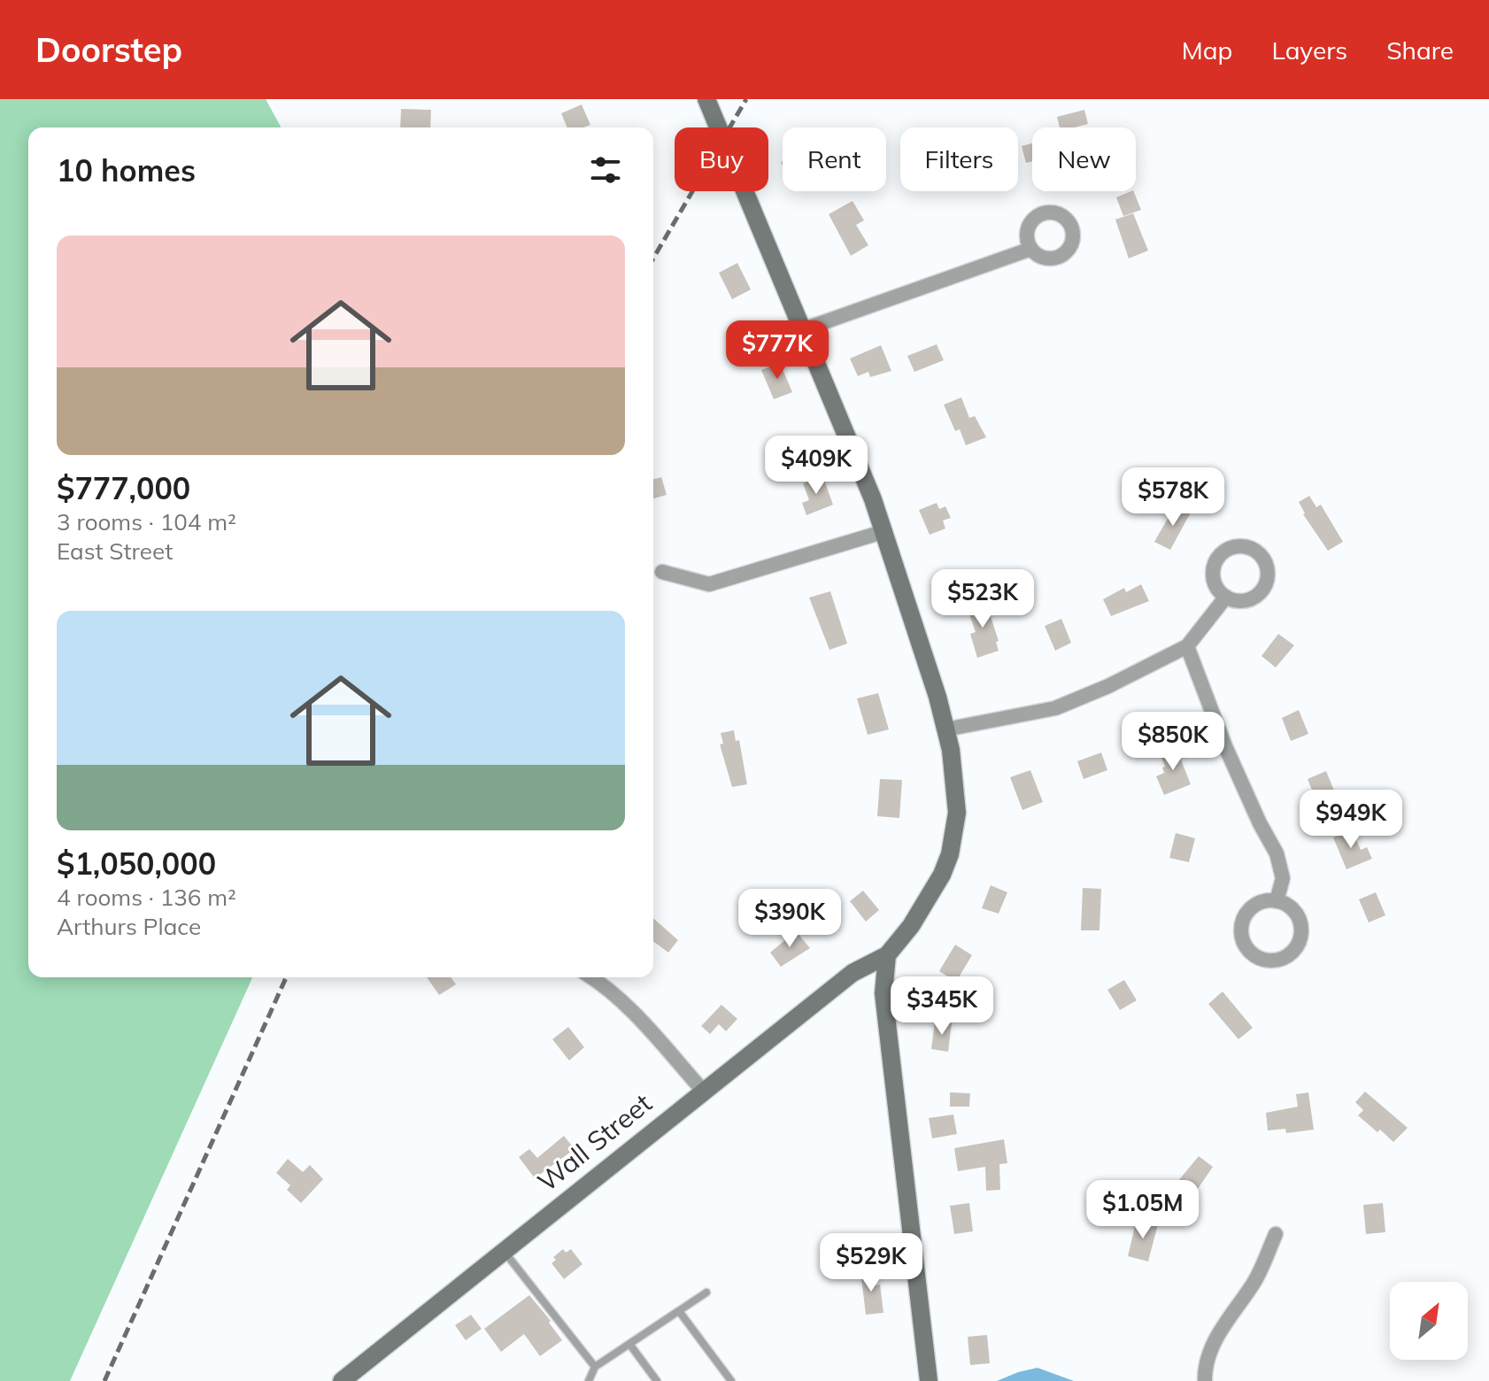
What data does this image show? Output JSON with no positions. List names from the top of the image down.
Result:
{
  "streets": {
    "main road": ["Wall Street"]
  },
  "north": "top right",
  "page": {
    "header": "Doorstep",
    "nav": ["Map", "Layers", "Share"],
    "chip": [
      "Buy",
      "Rent",
      "Filters",
      "New"
    ],
    "heading": "10 homes",
    "list": [
      {
        "name": "$777,000",
        "note": "3 rooms · 104 m² · East Street"
      },
      {
        "name": "$1,050,000",
        "note": "4 rooms · 136 m² · Arthurs Place"
      }
    ],
    "price": [
      "$777K",
      "$409K",
      "$578K",
      "$523K",
      "$850K",
      "$949K",
      "$390K",
      "$345K",
      "$1.05M",
      "$529K"
    ]
  }
}
